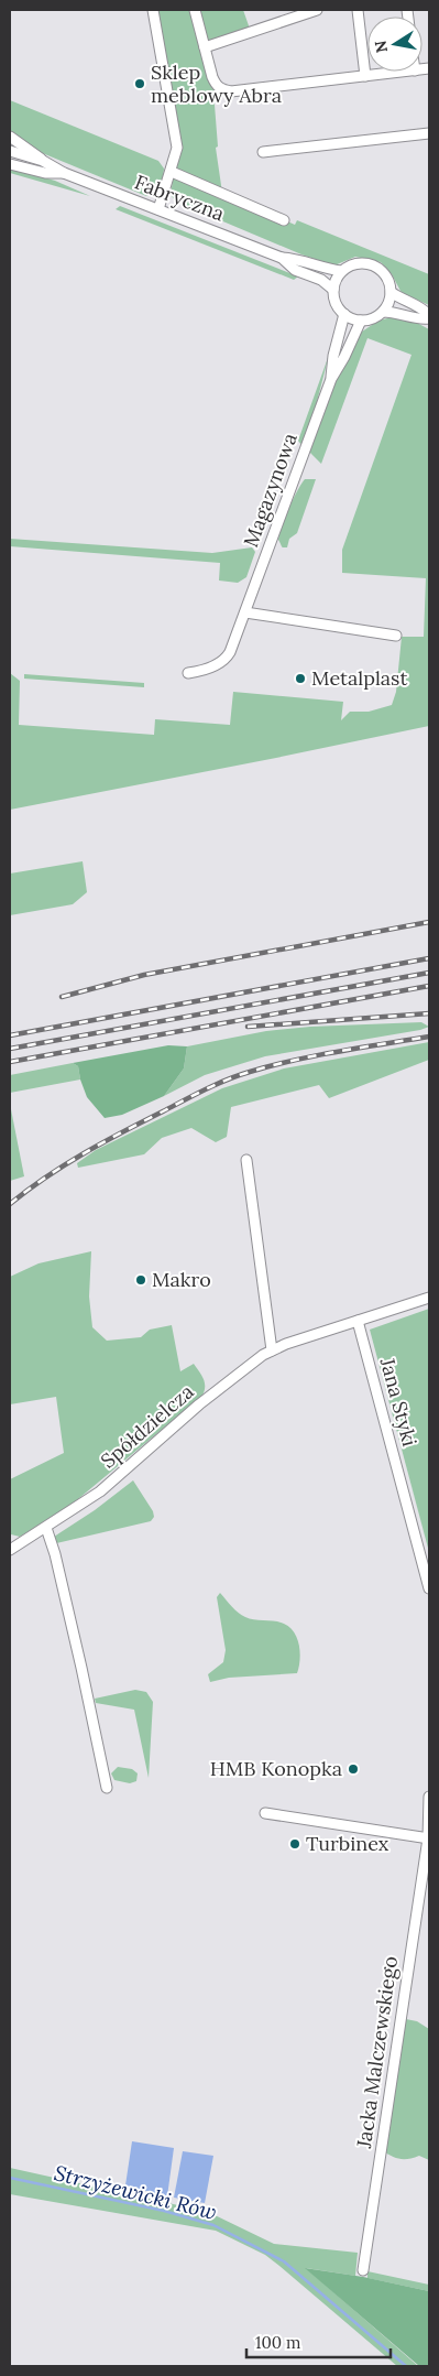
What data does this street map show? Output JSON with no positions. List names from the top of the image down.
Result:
{
  "streets": {
    "street": [
      "Fabryczna",
      "Magazynowa",
      "Jana Styki",
      "Spółdzielcza",
      "Jacka Malczewskiego"
    ]
  },
  "crossings": [
    ["Fabryczna", "Magazynowa"],
    ["Jana Styki", "Spółdzielcza"]
  ],
  "water": ["Strzyżewicki Rów"],
  "places": [
    "Sklep meblowy Abra",
    "Metalplast",
    "Makro",
    "HMB Konopka",
    "Turbinex"
  ],
  "scale_bar": "100 m",
  "north": "left"
}
